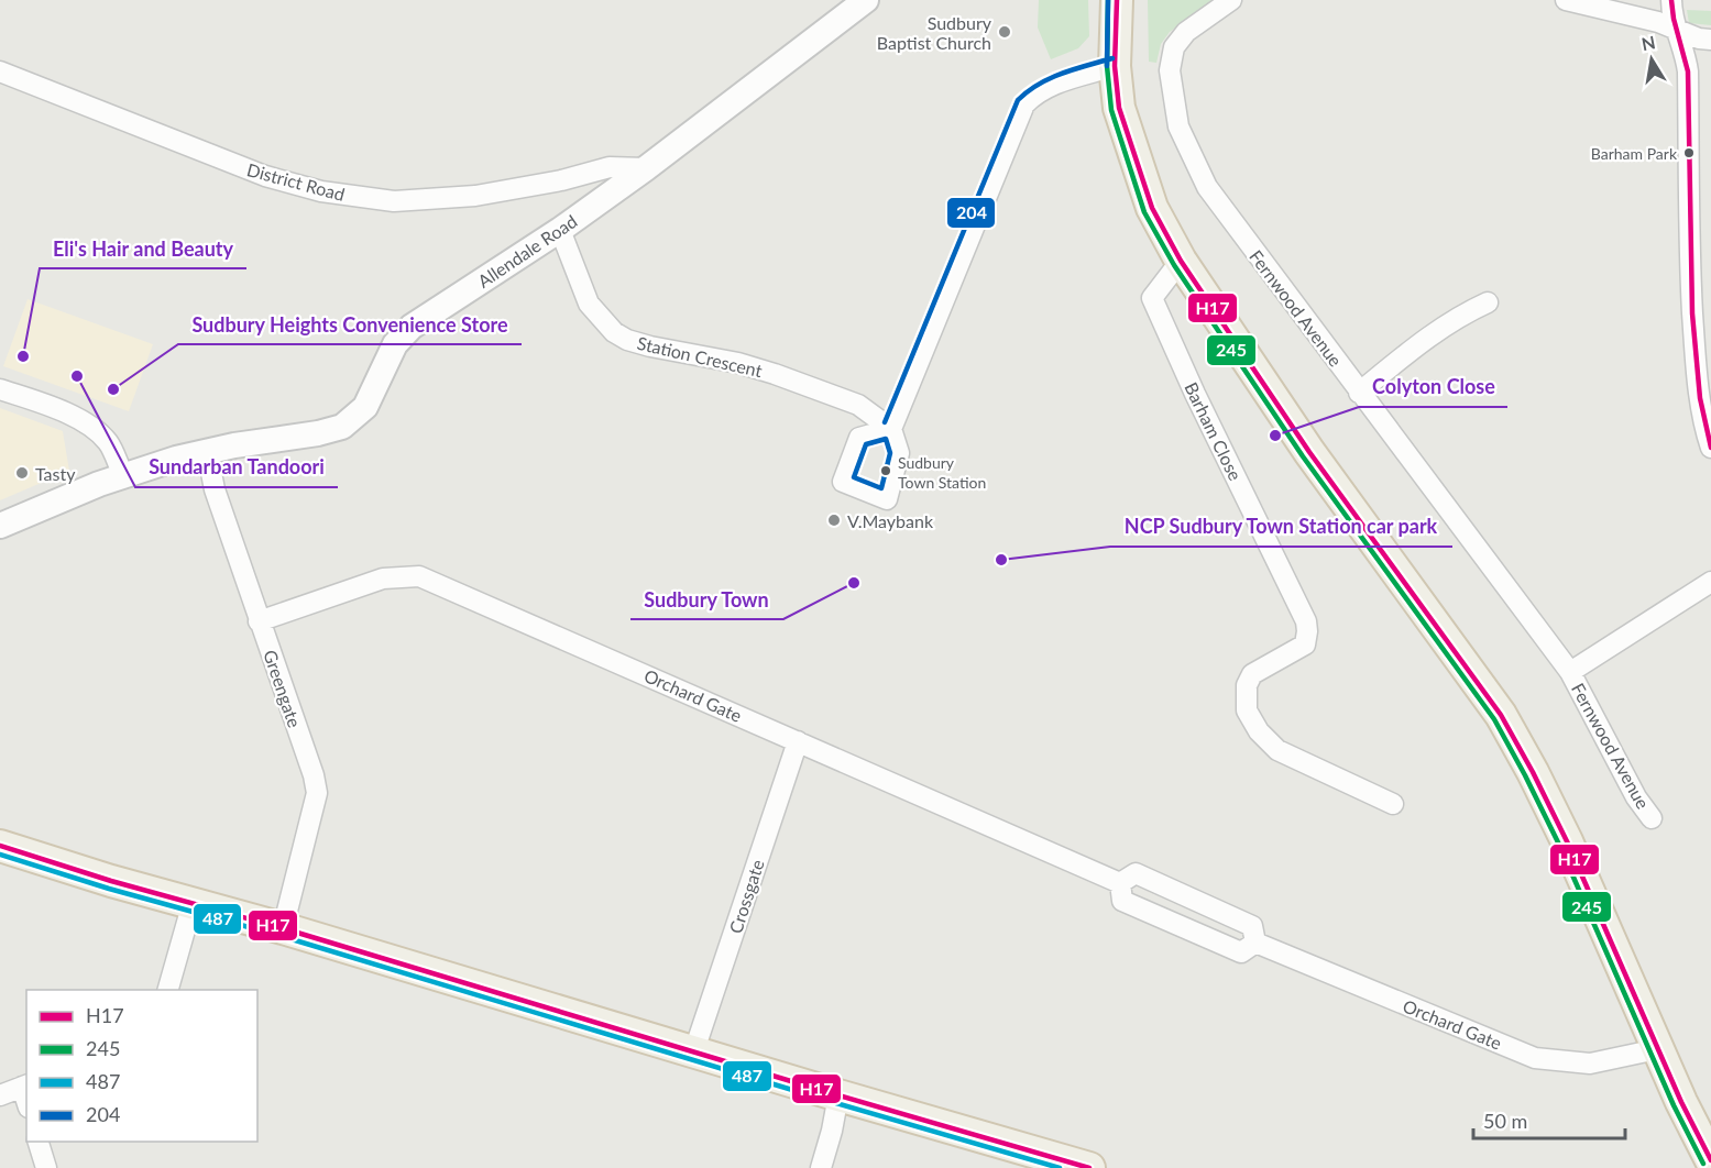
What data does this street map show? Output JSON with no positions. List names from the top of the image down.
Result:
{
  "streets": {
    "street": [
      "District Road",
      "Allendale Road",
      "Fernwood Avenue",
      "Station Crescent",
      "Barham Close",
      "Greengate",
      "Orchard Gate",
      "Crossgate"
    ]
  },
  "crossings": [
    ["District Road", "Allendale Road"],
    ["Allendale Road", "Station Crescent"],
    ["Allendale Road", "Greengate"],
    ["Greengate", "Orchard Gate"],
    ["Orchard Gate", "Crossgate"]
  ],
  "places": [
    "Sudbury Baptist Church",
    "Barham Park",
    "Eli's Hair and Beauty",
    "Sundarban Tandoori",
    "Sudbury Heights Convenience Store",
    "Colyton Close",
    "Sudbury Town Station",
    "Tasty",
    "V.Maybank",
    "NCP Sudbury Town Station car park",
    "Sudbury Town"
  ],
  "lines": [
    "transit line H17",
    "transit line 245",
    "transit line 204",
    "transit line 487"
  ],
  "legend": [
    "H17",
    "245",
    "487",
    "204"
  ],
  "scale_bar": "50 m",
  "north": "top"
}
